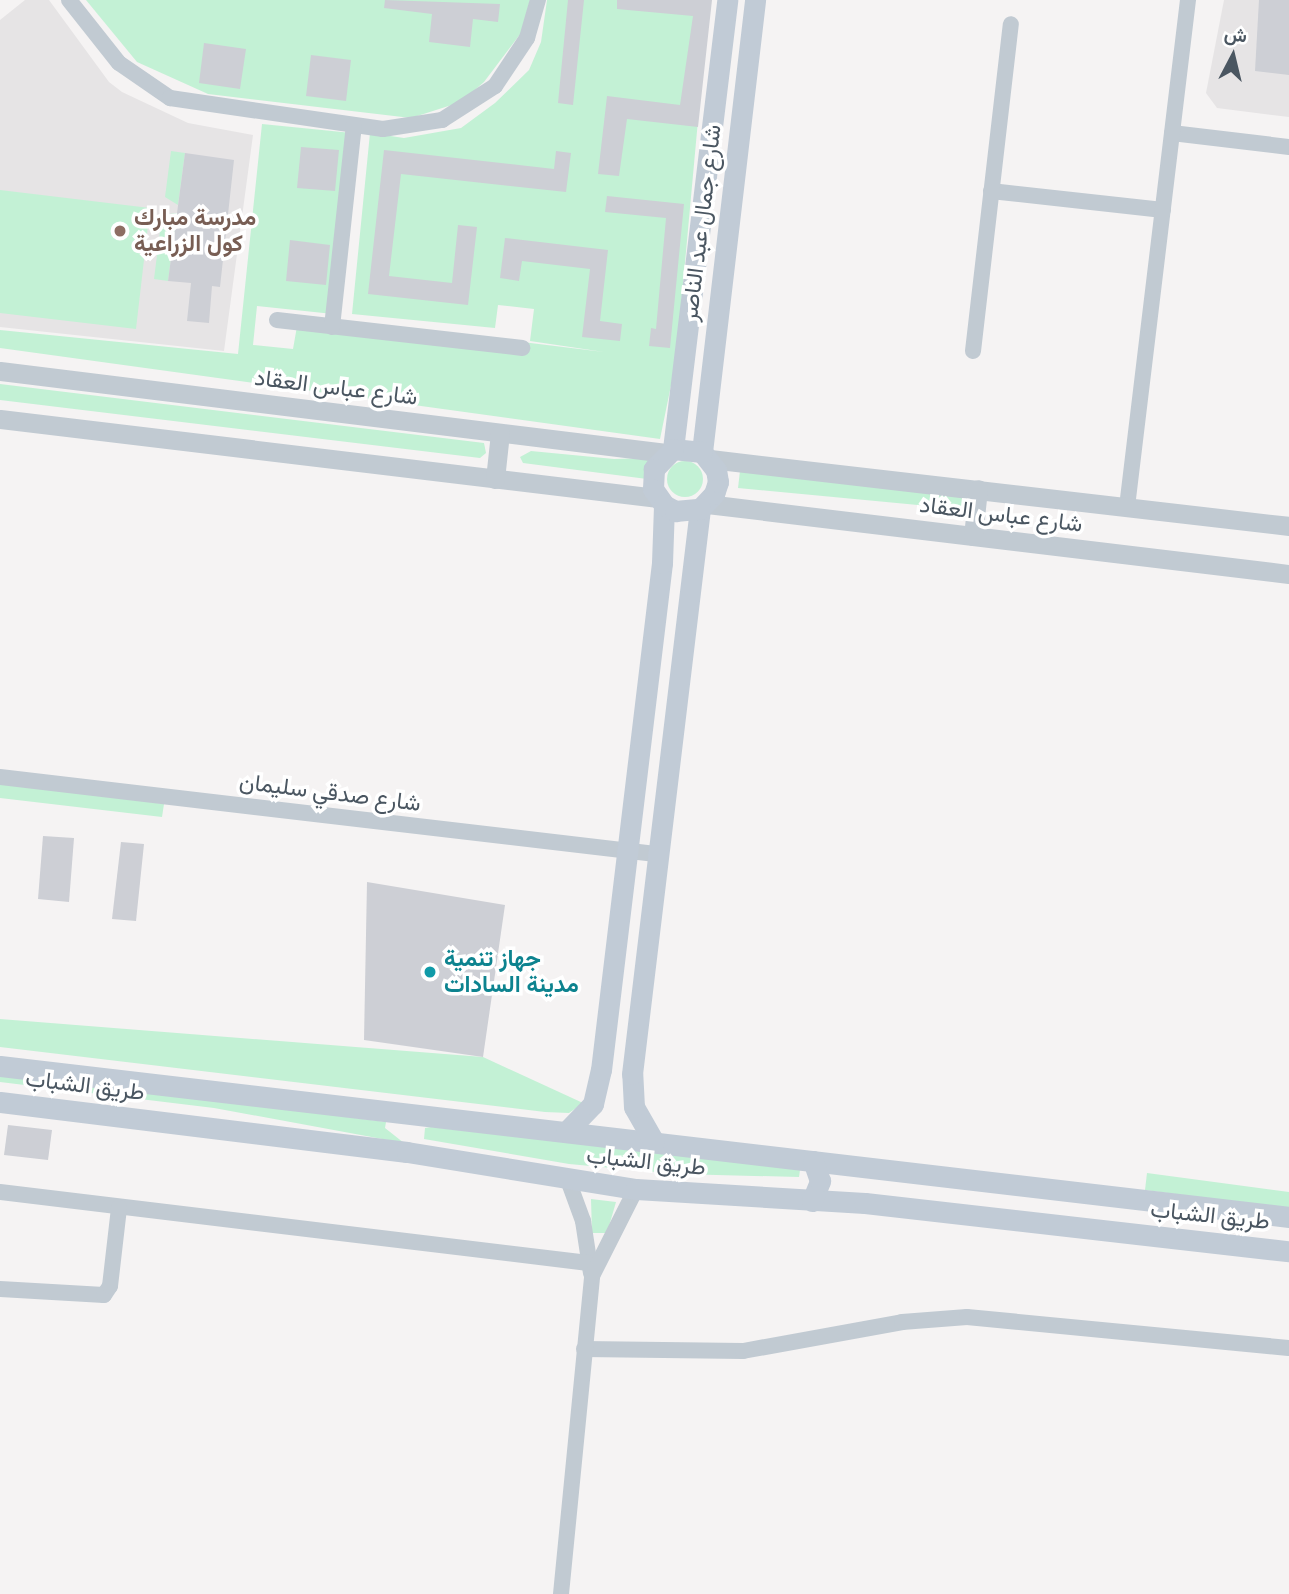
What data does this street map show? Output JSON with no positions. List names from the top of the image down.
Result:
{
  "streets": {
    "main road": ["شارع جمال عبد الناصر", "طريق الشباب"],
    "street": ["شارع عباس العقاد", "شارع صدقي سليمان"]
  },
  "crossings": [
    ["شارع جمال عبد الناصر", "شارع عباس العقاد"]
  ],
  "places": ["مدرسة مبارك كول الزراعية", "جهاز تنمية مدينة السادات"],
  "north": "top"
}
